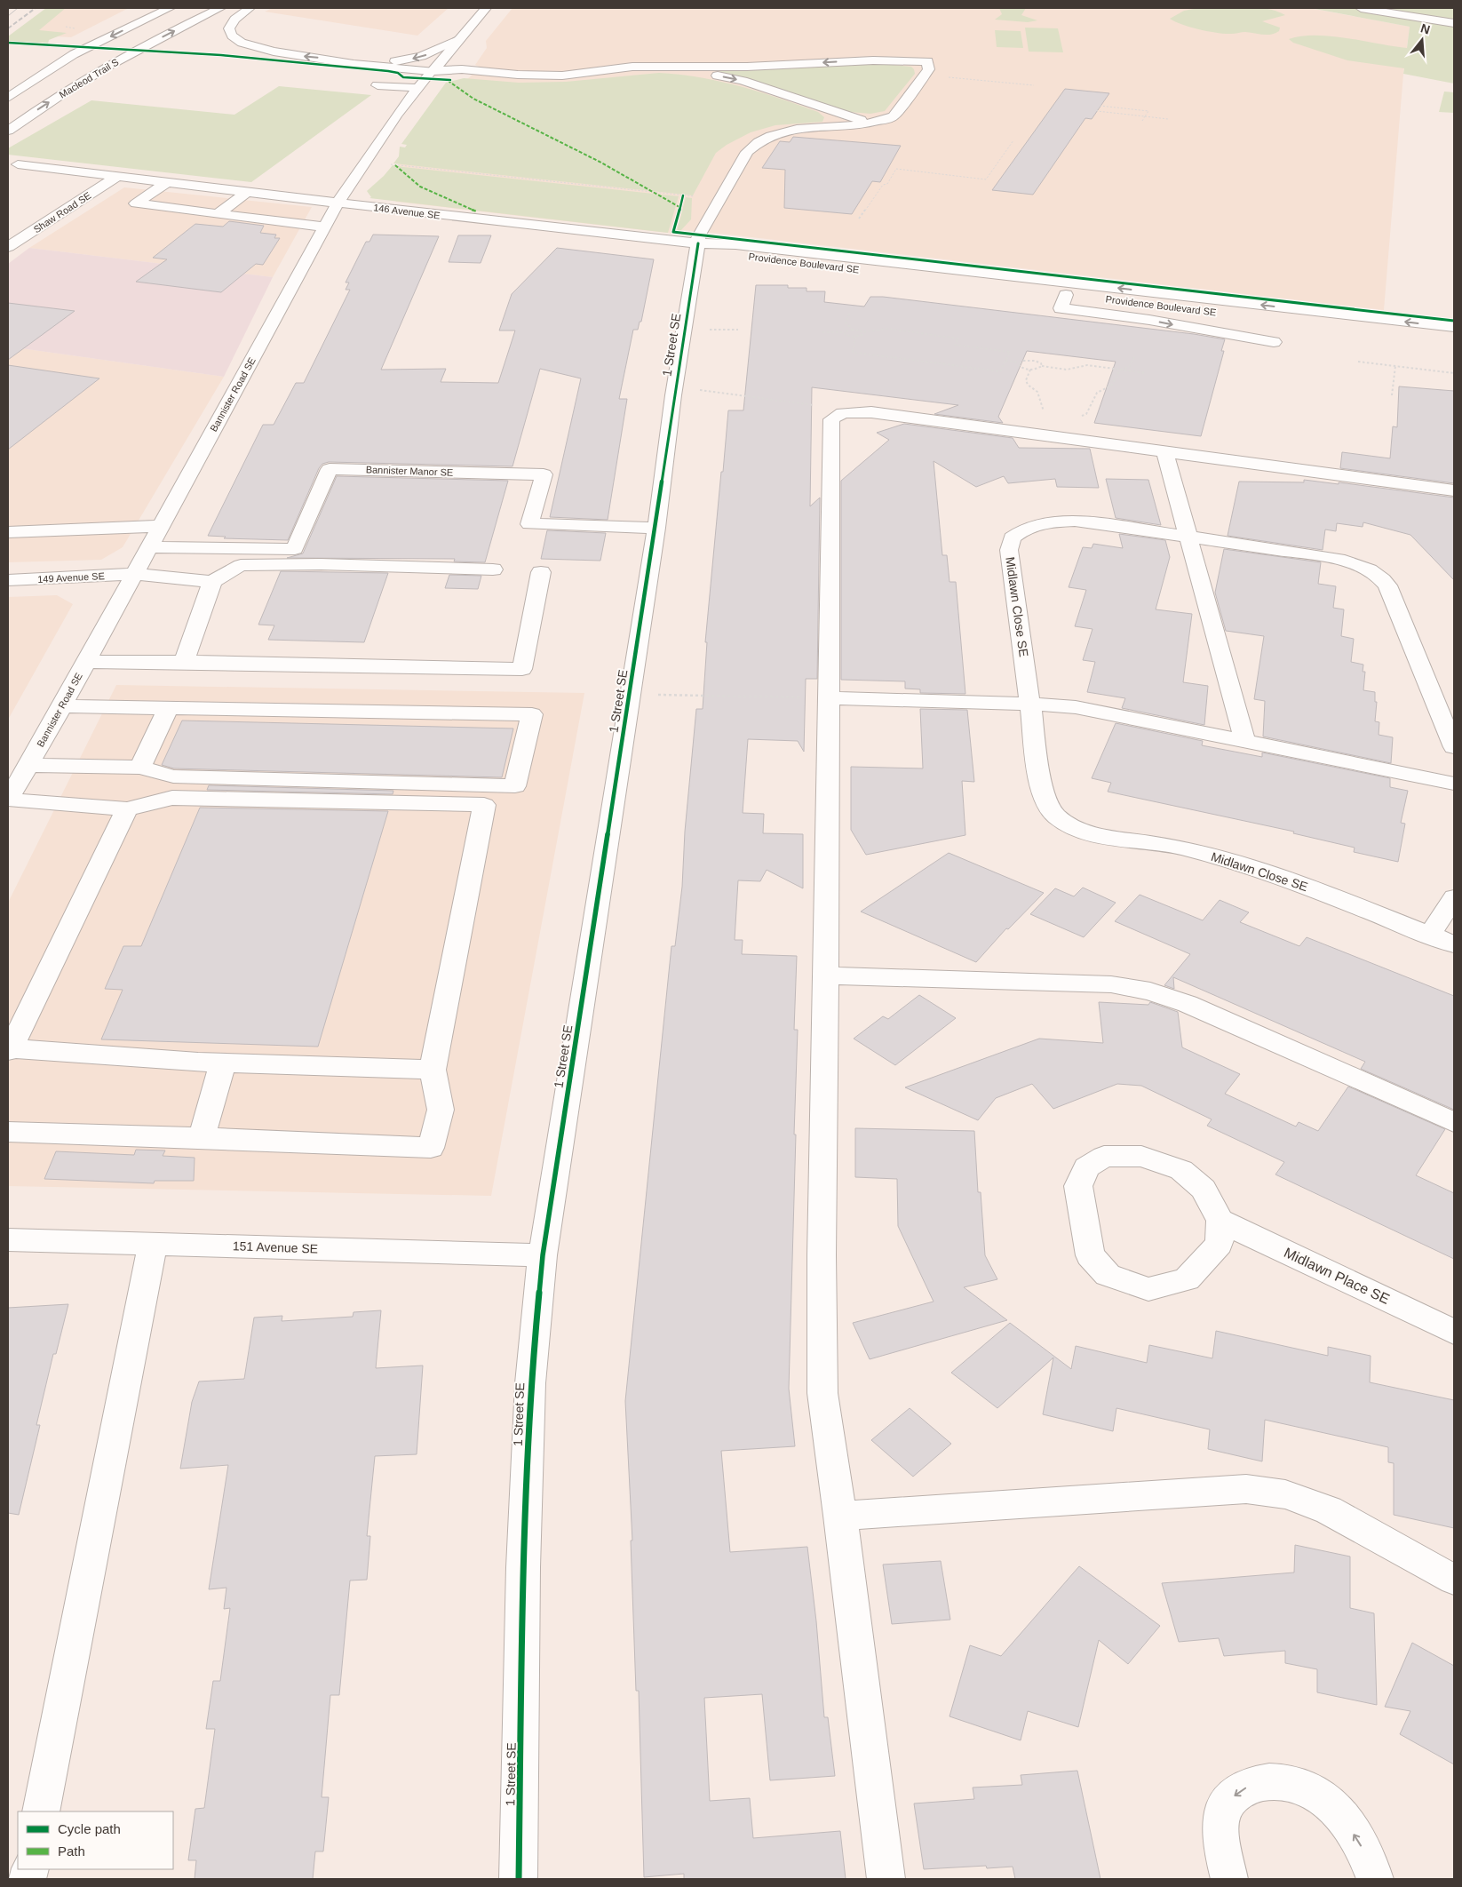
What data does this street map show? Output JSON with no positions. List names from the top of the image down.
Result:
{
  "streets": {
    "main road": [
      "Macleod Trail S",
      "146 Avenue SE",
      "Shaw Road SE",
      "Providence Boulevard SE",
      "1 Street SE",
      "Bannister Road SE",
      "Bannister Manor SE",
      "149 Avenue SE",
      "Midlawn Close SE",
      "151 Avenue SE",
      "Midlawn Place SE"
    ]
  },
  "crossings": [
    ["146 Avenue SE", "Shaw Road SE"],
    ["146 Avenue SE", "Providence Boulevard SE"],
    ["146 Avenue SE", "1 Street SE"],
    ["146 Avenue SE", "Bannister Road SE"],
    ["Providence Boulevard SE", "1 Street SE"],
    ["1 Street SE", "Bannister Manor SE"],
    ["1 Street SE", "151 Avenue SE"],
    ["Bannister Road SE", "Bannister Manor SE"],
    ["Bannister Road SE", "149 Avenue SE"]
  ],
  "legend": ["Cycle path", "Path"],
  "north": "top"
}
